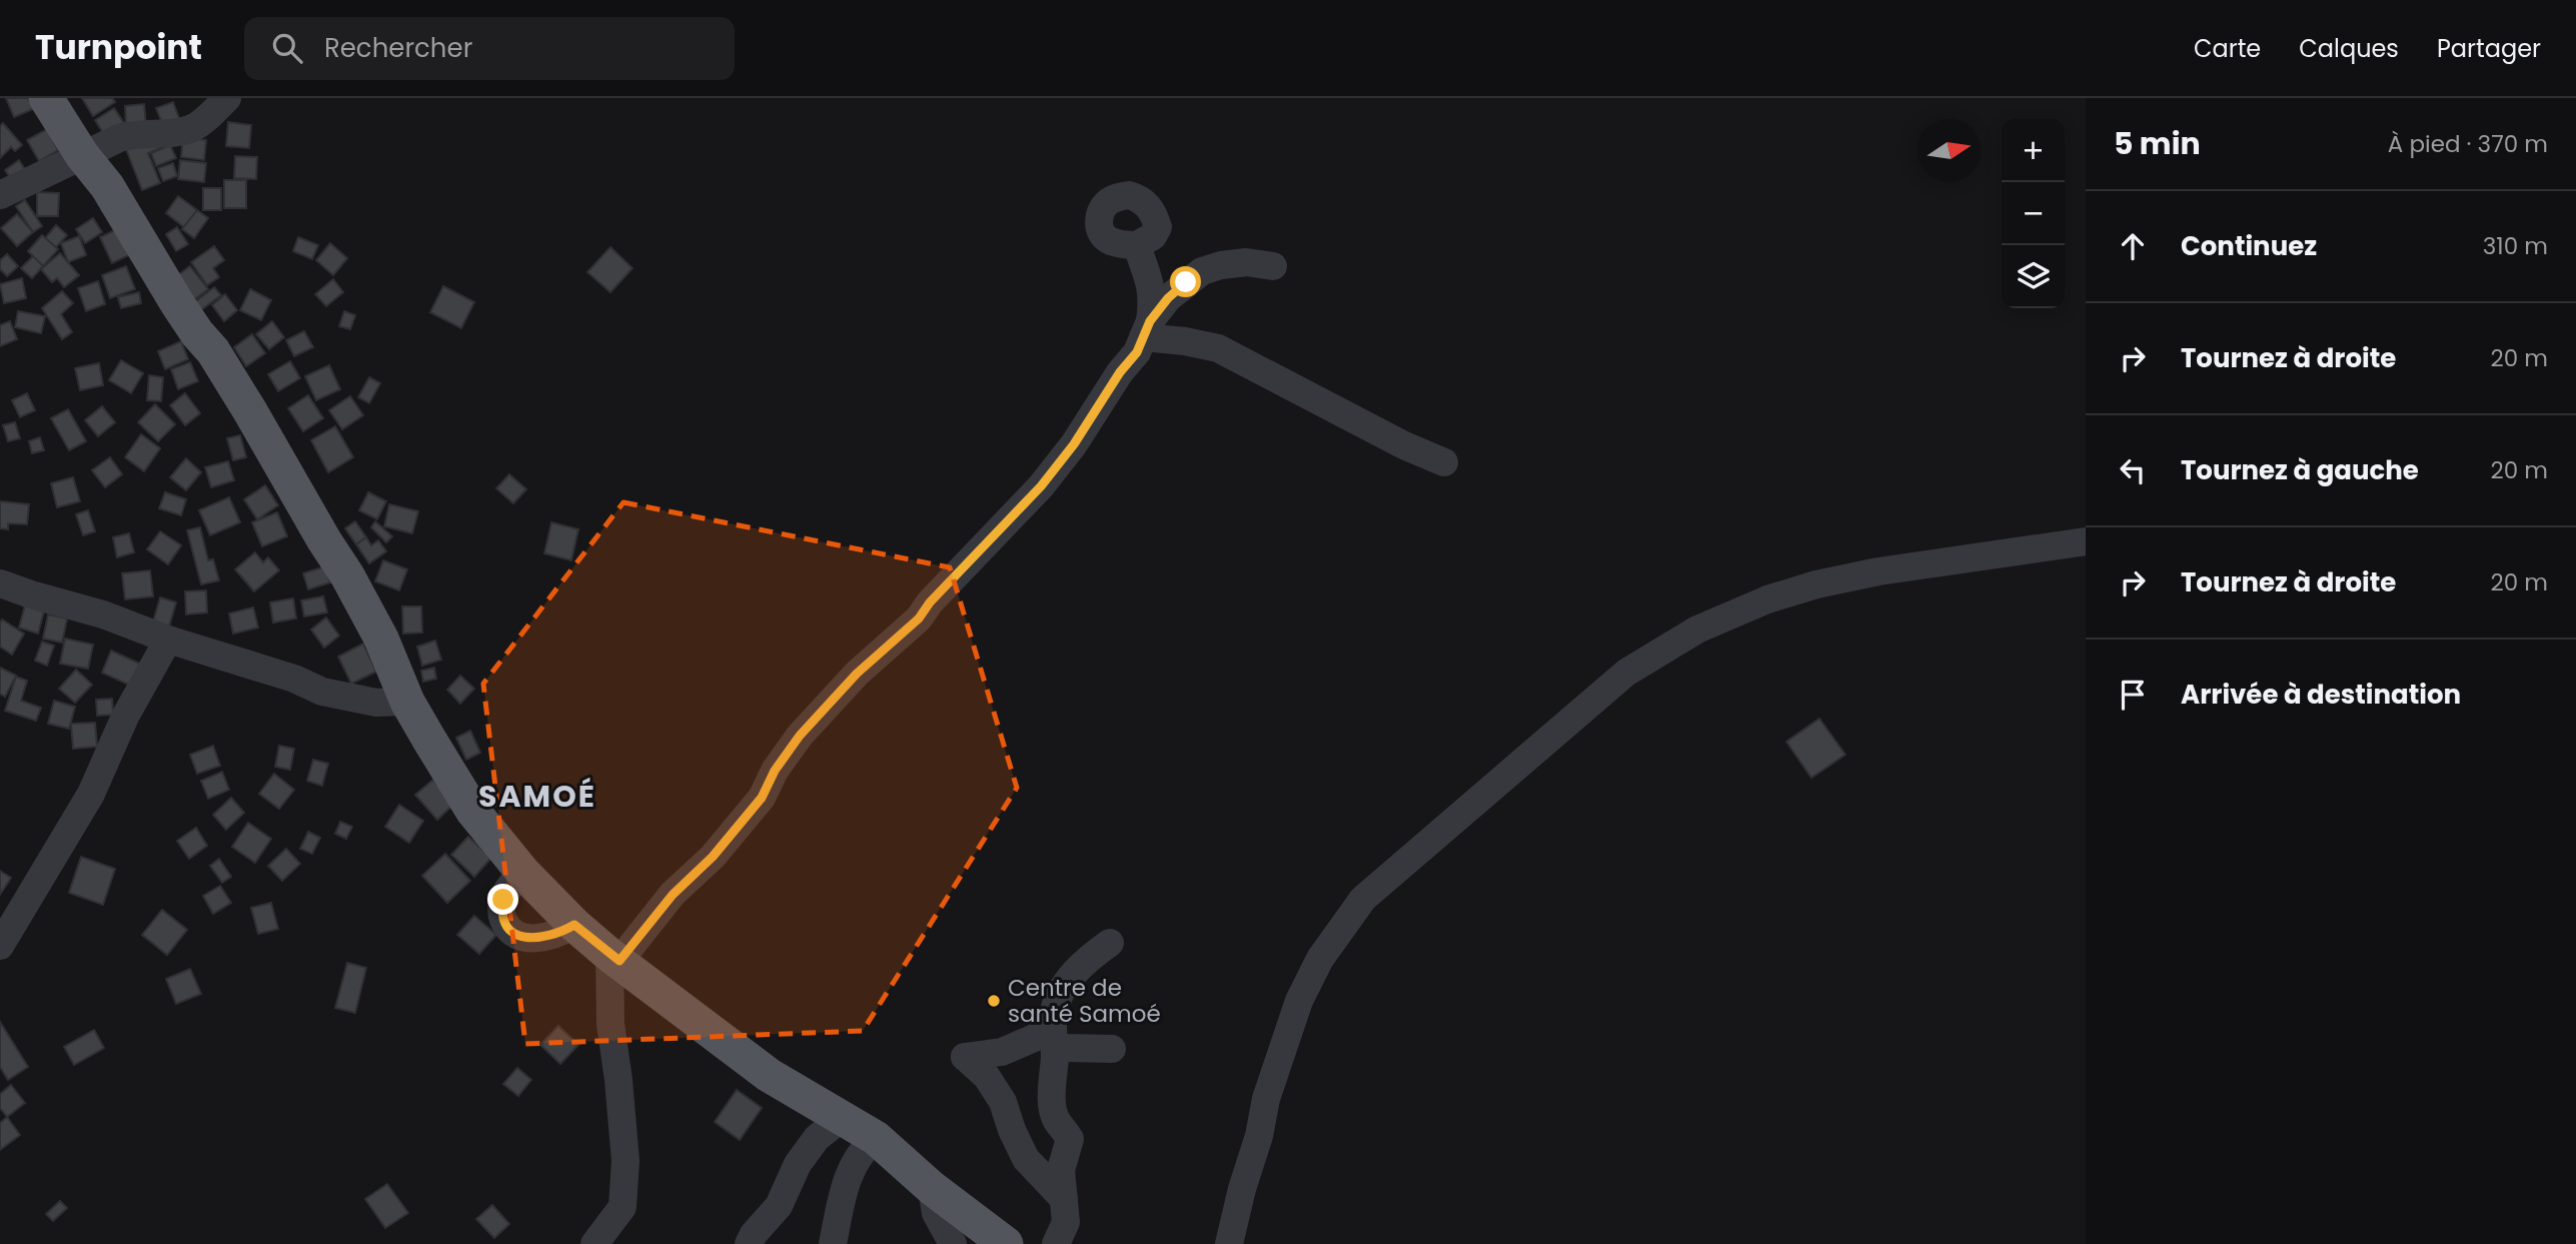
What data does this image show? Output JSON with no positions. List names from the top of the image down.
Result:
{
  "districts": ["SAMOÉ"],
  "places": ["Centre de santé Samoé"],
  "north": "right",
  "page": {
    "header": "Turnpoint",
    "search": "Rechercher",
    "nav": ["Carte", "Calques", "Partager"],
    "heading": ["5 min", "À pied · 370 m"],
    "map_buttons": ["+", "−"],
    "list": [
      ["Continuez", "310 m"],
      ["Tournez à droite", "20 m"],
      ["Tournez à gauche", "20 m"],
      ["Tournez à droite", "20 m"],
      "Arrivée à destination"
    ]
  }
}
